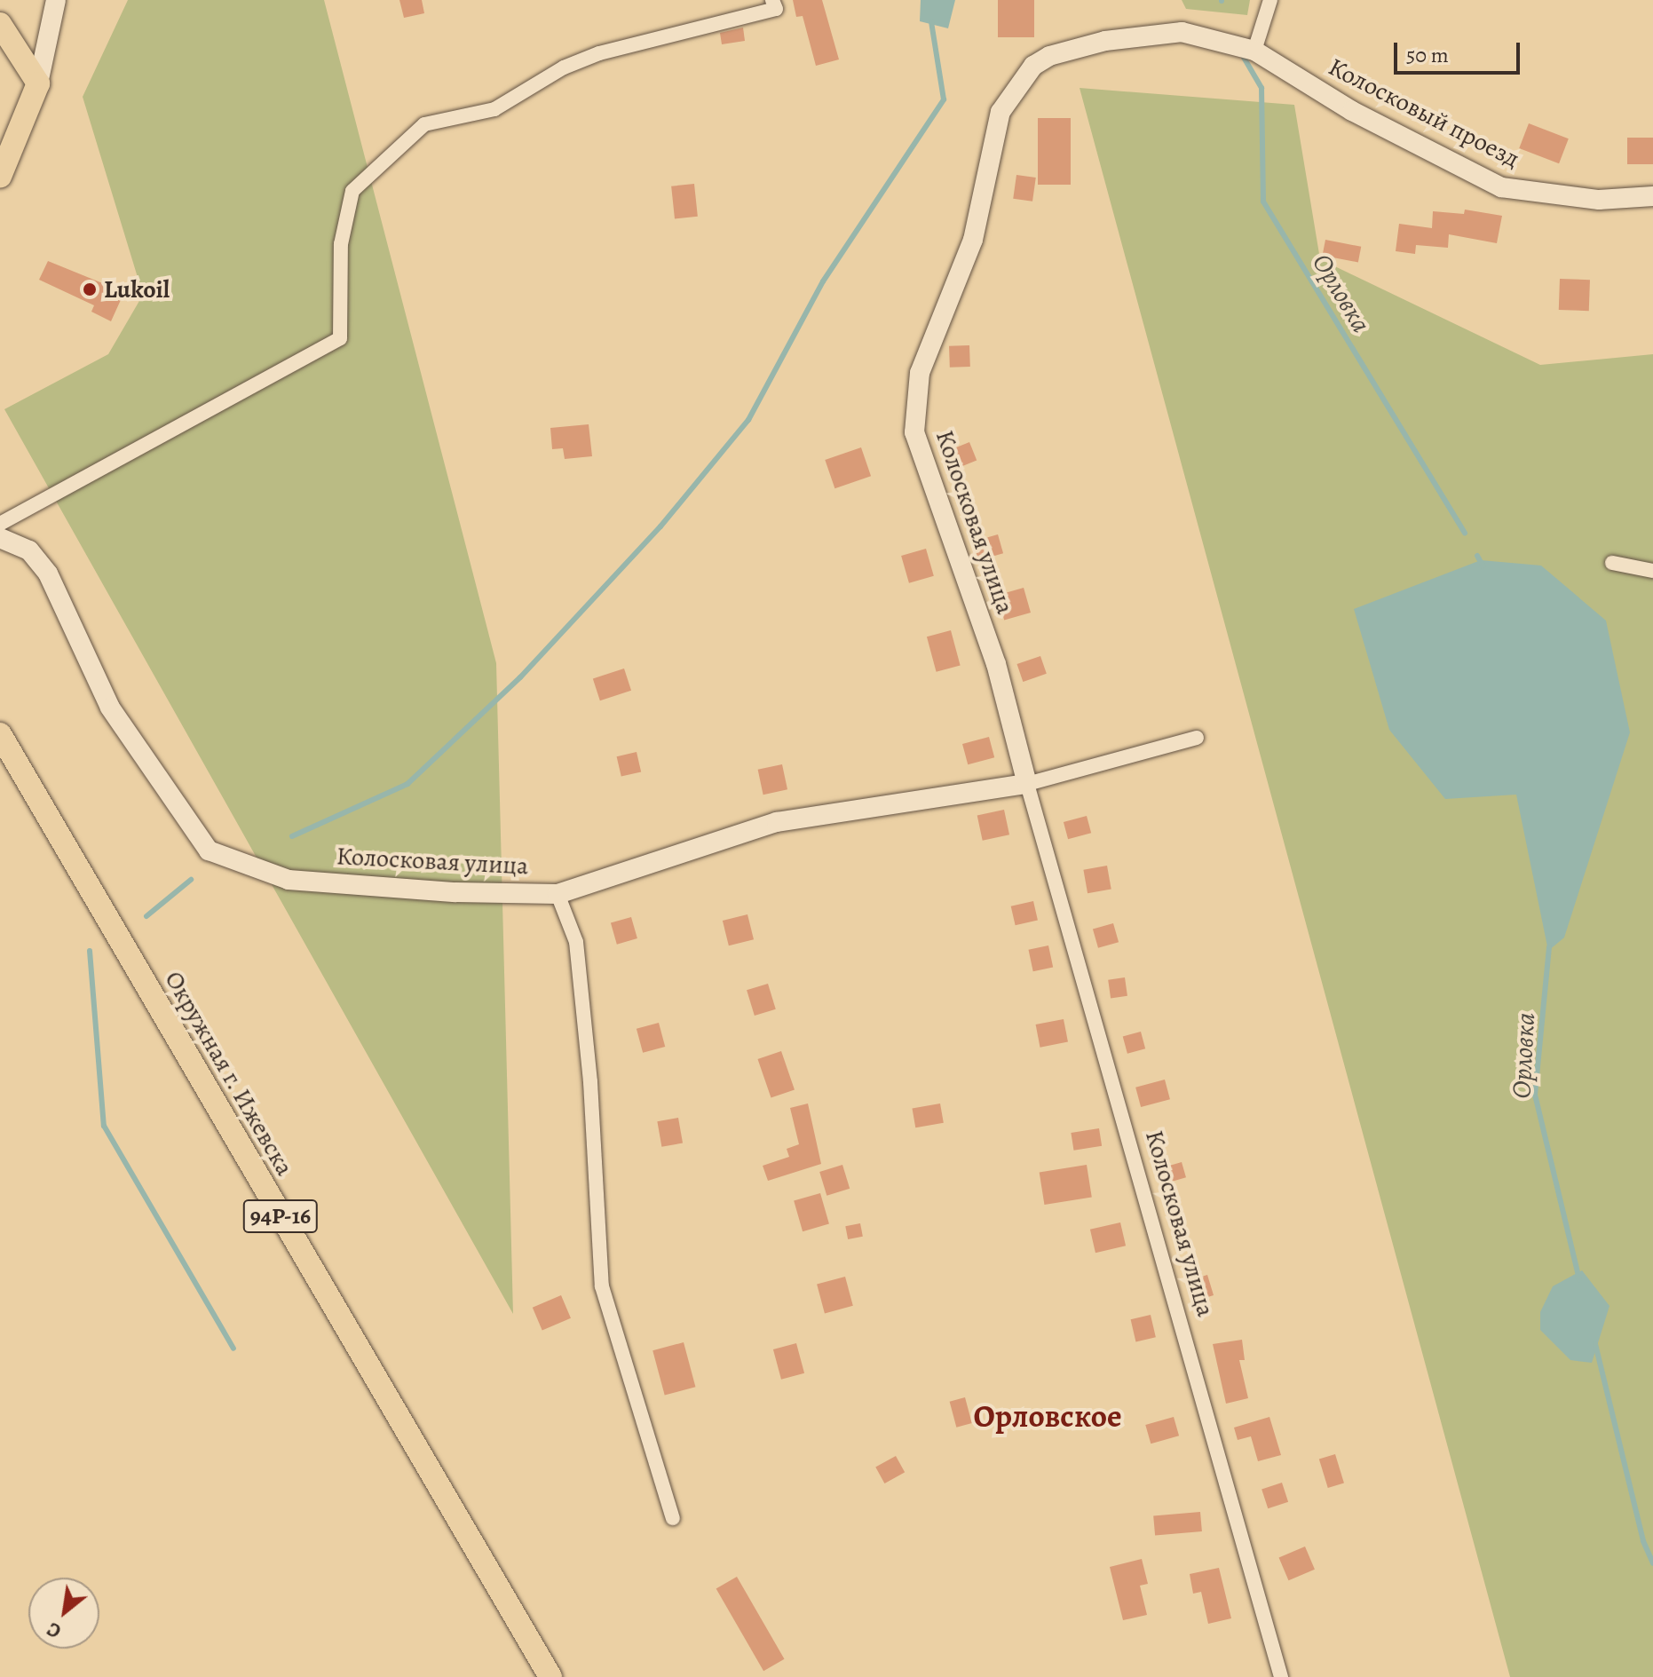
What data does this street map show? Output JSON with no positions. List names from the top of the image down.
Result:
{
  "streets": {
    "main road": ["Окружная г. Ижевска", "94Р-16"],
    "street": ["Колосковый проезд", "Колосковая улица"]
  },
  "crossings": [
    ["Колосковый проезд", "Колосковая улица"]
  ],
  "districts": ["Орловское"],
  "water": ["Орловка"],
  "places": ["Lukoil"],
  "scale_bar": "50 m",
  "north": "bottom left"
}
